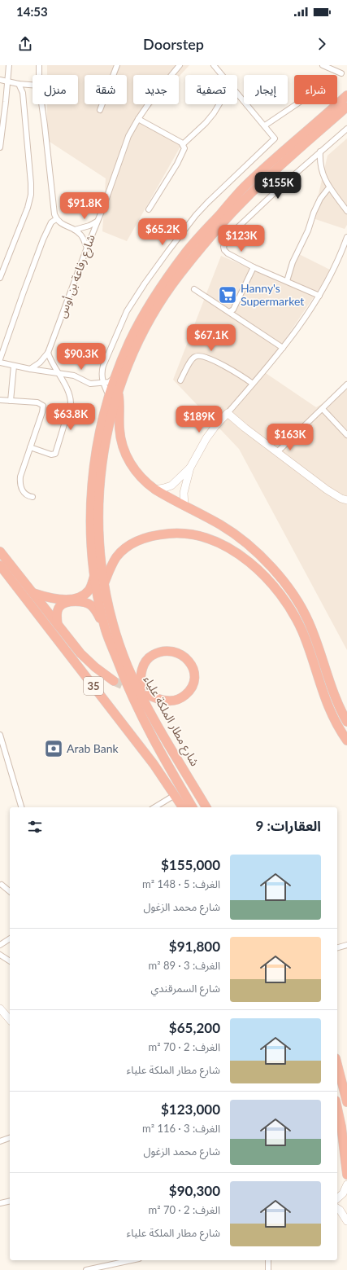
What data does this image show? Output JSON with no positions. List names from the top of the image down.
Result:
{
  "streets": {
    "highway": ["35", "شارع مطار الملكة علياء"],
    "street": ["شارع رفاعة بن أوس"]
  },
  "places": {
    "supermarket": ["Hanny's Supermarket"],
    "bank": ["Arab Bank"]
  },
  "page": {
    "status": "14:53",
    "header": "Doorstep",
    "chip": [
      "شراء",
      "إيجار",
      "تصفية",
      "جديد",
      "شقة",
      "منزل"
    ],
    "price": [
      "$155K",
      "$91.8K",
      "$65.2K",
      "$123K",
      "$67.1K",
      "$90.3K",
      "$63.8K",
      "$189K",
      "$163K"
    ],
    "heading": "العقارات: 9",
    "list": [
      {
        "name": "$155,000",
        "note": "الغرف: 5 · 148 m² · شارع محمد الزغول"
      },
      {
        "name": "$91,800",
        "note": "الغرف: 3 · 89 m² · شارع السمرقندي"
      },
      {
        "name": "$65,200",
        "note": "الغرف: 2 · 70 m² · شارع مطار الملكة علياء"
      },
      {
        "name": "$123,000",
        "note": "الغرف: 3 · 116 m² · شارع محمد الزغول"
      },
      {
        "name": "$90,300",
        "note": "الغرف: 2 · 70 m² · شارع مطار الملكة علياء"
      }
    ]
  }
}
